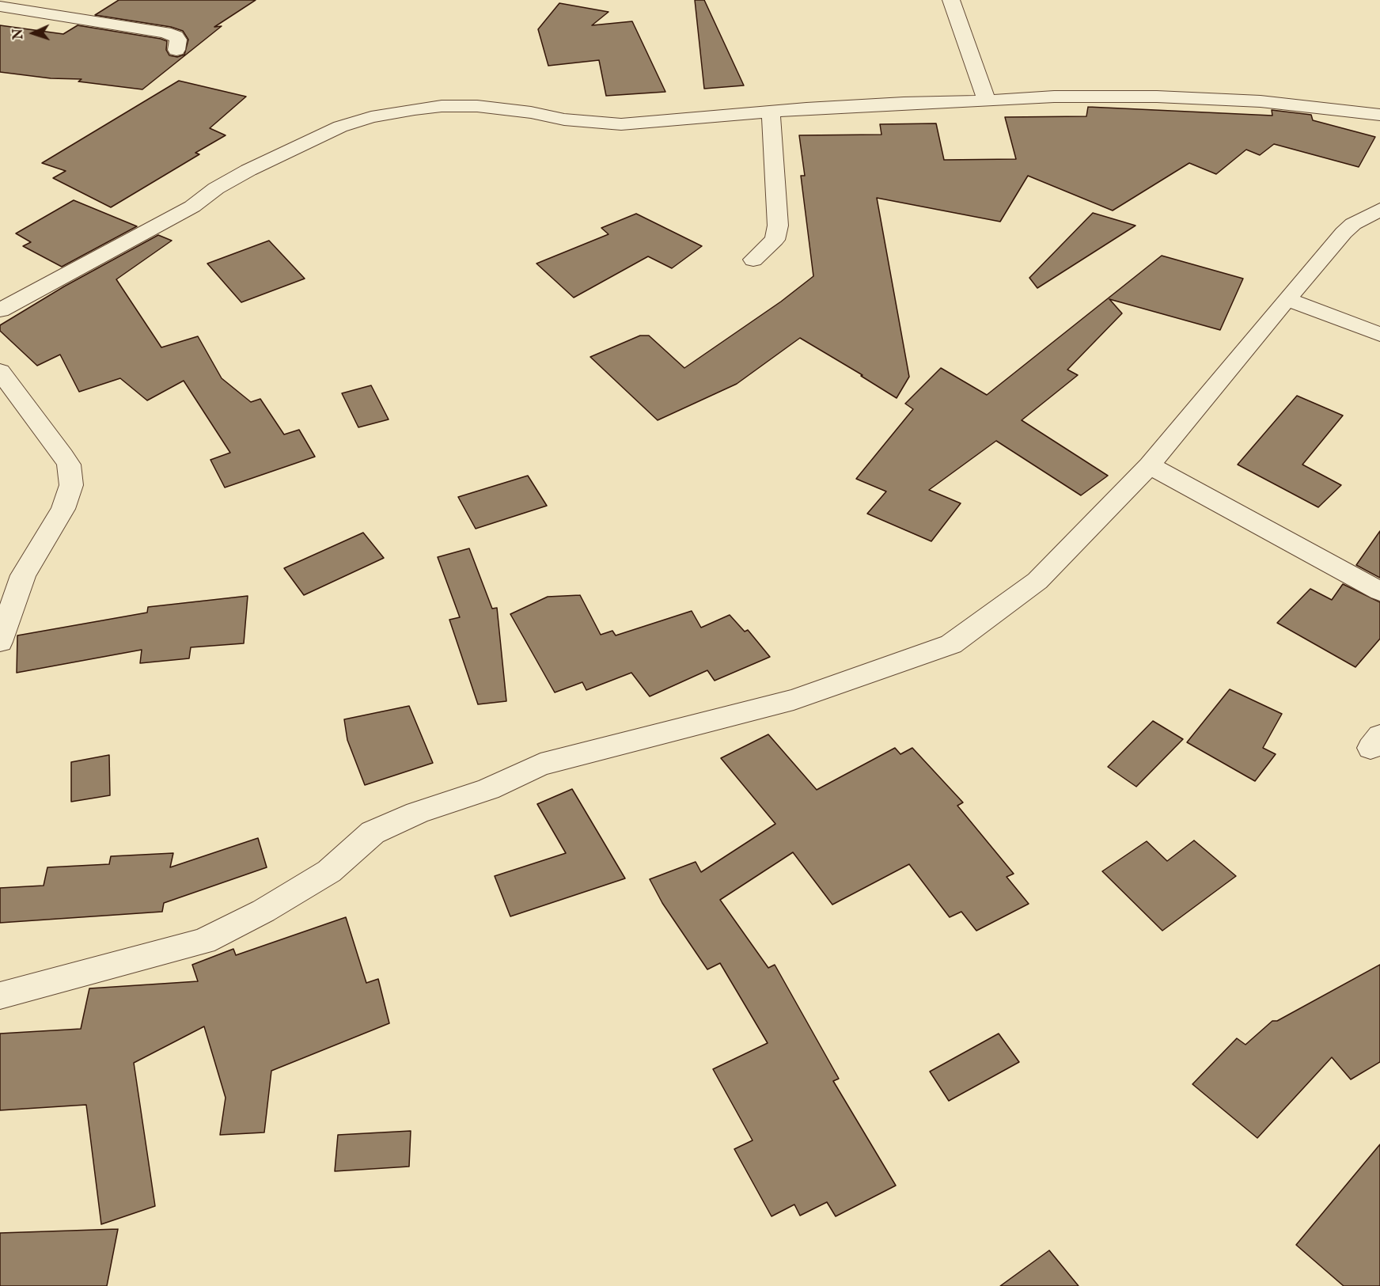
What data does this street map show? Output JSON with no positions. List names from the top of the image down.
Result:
{
  "north": "left"
}
